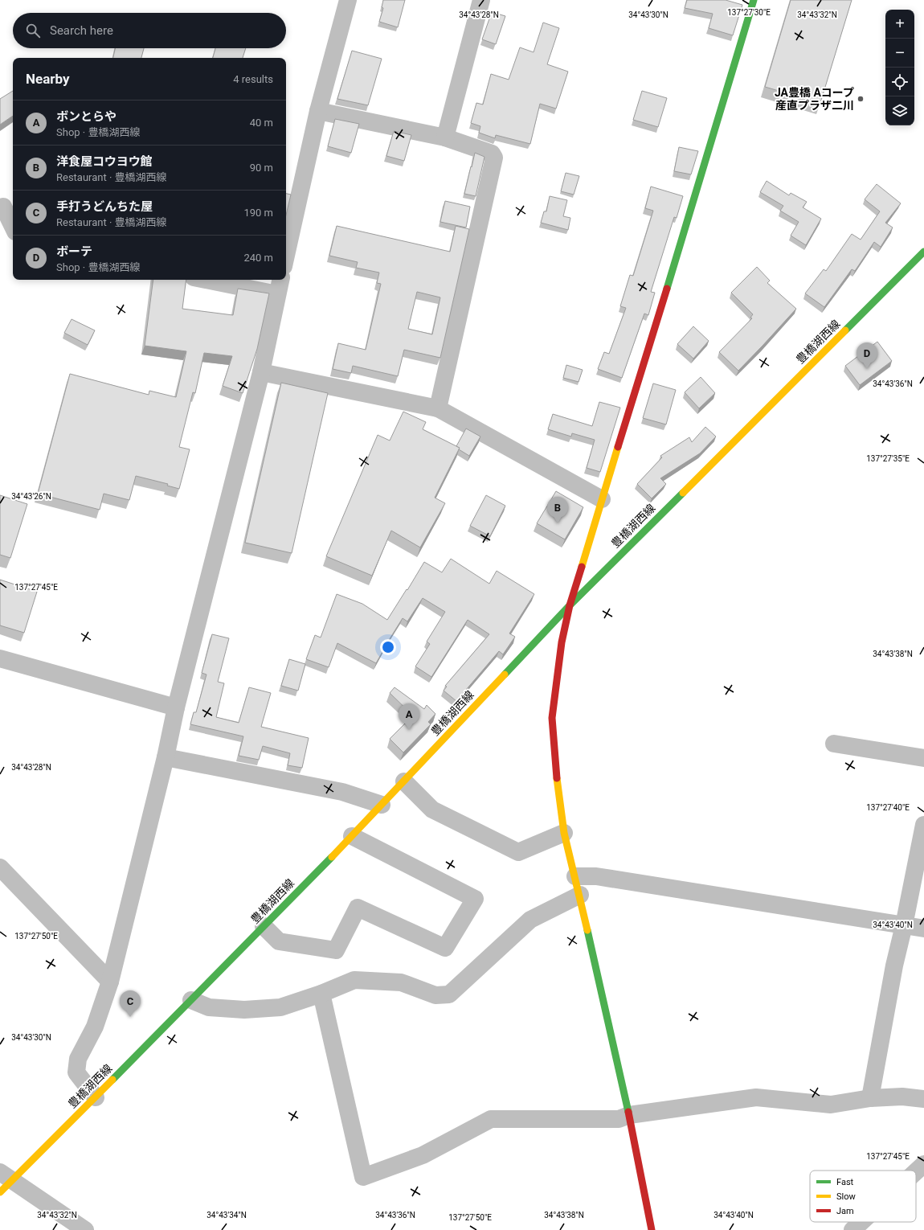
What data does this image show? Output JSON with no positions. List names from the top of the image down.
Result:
{
  "streets": {
    "main road": ["豊橋湖西線"]
  },
  "places": ["JA豊橋 Aコープ 産直プラザ二川"],
  "legend": ["Fast", "Slow", "Jam"],
  "page": {
    "map_buttons": ["+", "−"],
    "search": "Search here",
    "heading": ["Nearby", "4 results"],
    "list": [
      {
        "mark": "A",
        "name": "ボンとらや",
        "note": "Shop · 豊橋湖西線",
        "value": "40 m"
      },
      {
        "mark": "B",
        "name": "洋食屋コウヨウ館",
        "note": "Restaurant · 豊橋湖西線",
        "value": "90 m"
      },
      {
        "mark": "C",
        "name": "手打うどんちた屋",
        "note": "Restaurant · 豊橋湖西線",
        "value": "190 m"
      },
      {
        "mark": "D",
        "name": "ボーテ",
        "note": "Shop · 豊橋湖西線",
        "value": "240 m"
      }
    ],
    "pins": [
      "D",
      "B",
      "A",
      "C"
    ]
  },
  "coordinates": [
    "137°27'30\"E",
    "34°43'28\"N",
    "34°43'30\"N",
    "34°43'32\"N",
    "34°43'36\"N",
    "137°27'35\"E",
    "34°43'26\"N",
    "137°27'45\"E",
    "34°43'38\"N",
    "137°27'40\"E",
    "34°43'40\"N",
    "137°27'50\"E",
    "34°43'34\"N"
  ]
}
